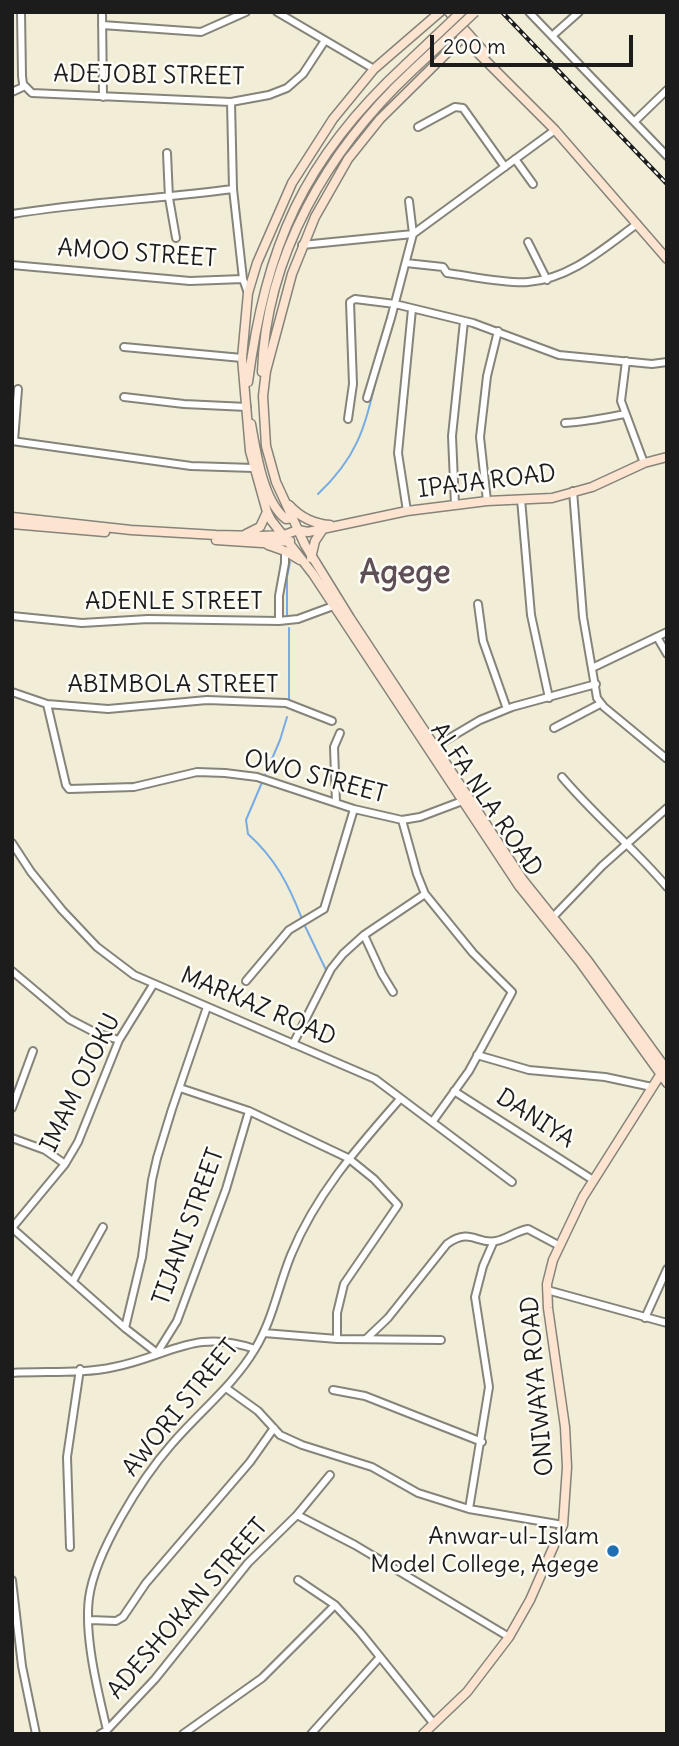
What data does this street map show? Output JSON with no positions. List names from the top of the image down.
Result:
{
  "streets": {
    "main road": ["IPAJA ROAD", "ALFA NLA ROAD", "ONIWAYA ROAD"],
    "street": [
      "ADEJOBI STREET",
      "AMOO STREET",
      "ADENLE STREET",
      "ABIMBOLA STREET",
      "OWO STREET",
      "MARKAZ ROAD",
      "IMAM OJOKU",
      "DANIYA",
      "TIJANI STREET",
      "AWORI STREET",
      "ADESHOKAN STREET"
    ]
  },
  "crossings": [
    ["IPAJA ROAD", "ALFA NLA ROAD"],
    ["ADENLE STREET", "ALFA NLA ROAD"],
    ["ABIMBOLA STREET", "OWO STREET"],
    ["OWO STREET", "ALFA NLA ROAD"],
    ["ALFA NLA ROAD", "ONIWAYA ROAD"],
    ["MARKAZ ROAD", "IMAM OJOKU"],
    ["MARKAZ ROAD", "AWORI STREET"],
    ["DANIYA", "ONIWAYA ROAD"],
    ["AWORI STREET", "ADESHOKAN STREET"]
  ],
  "districts": ["Agege"],
  "places": ["Anwar-ul-Islam Model College, Agege"],
  "scale_bar": "200 m"
}
